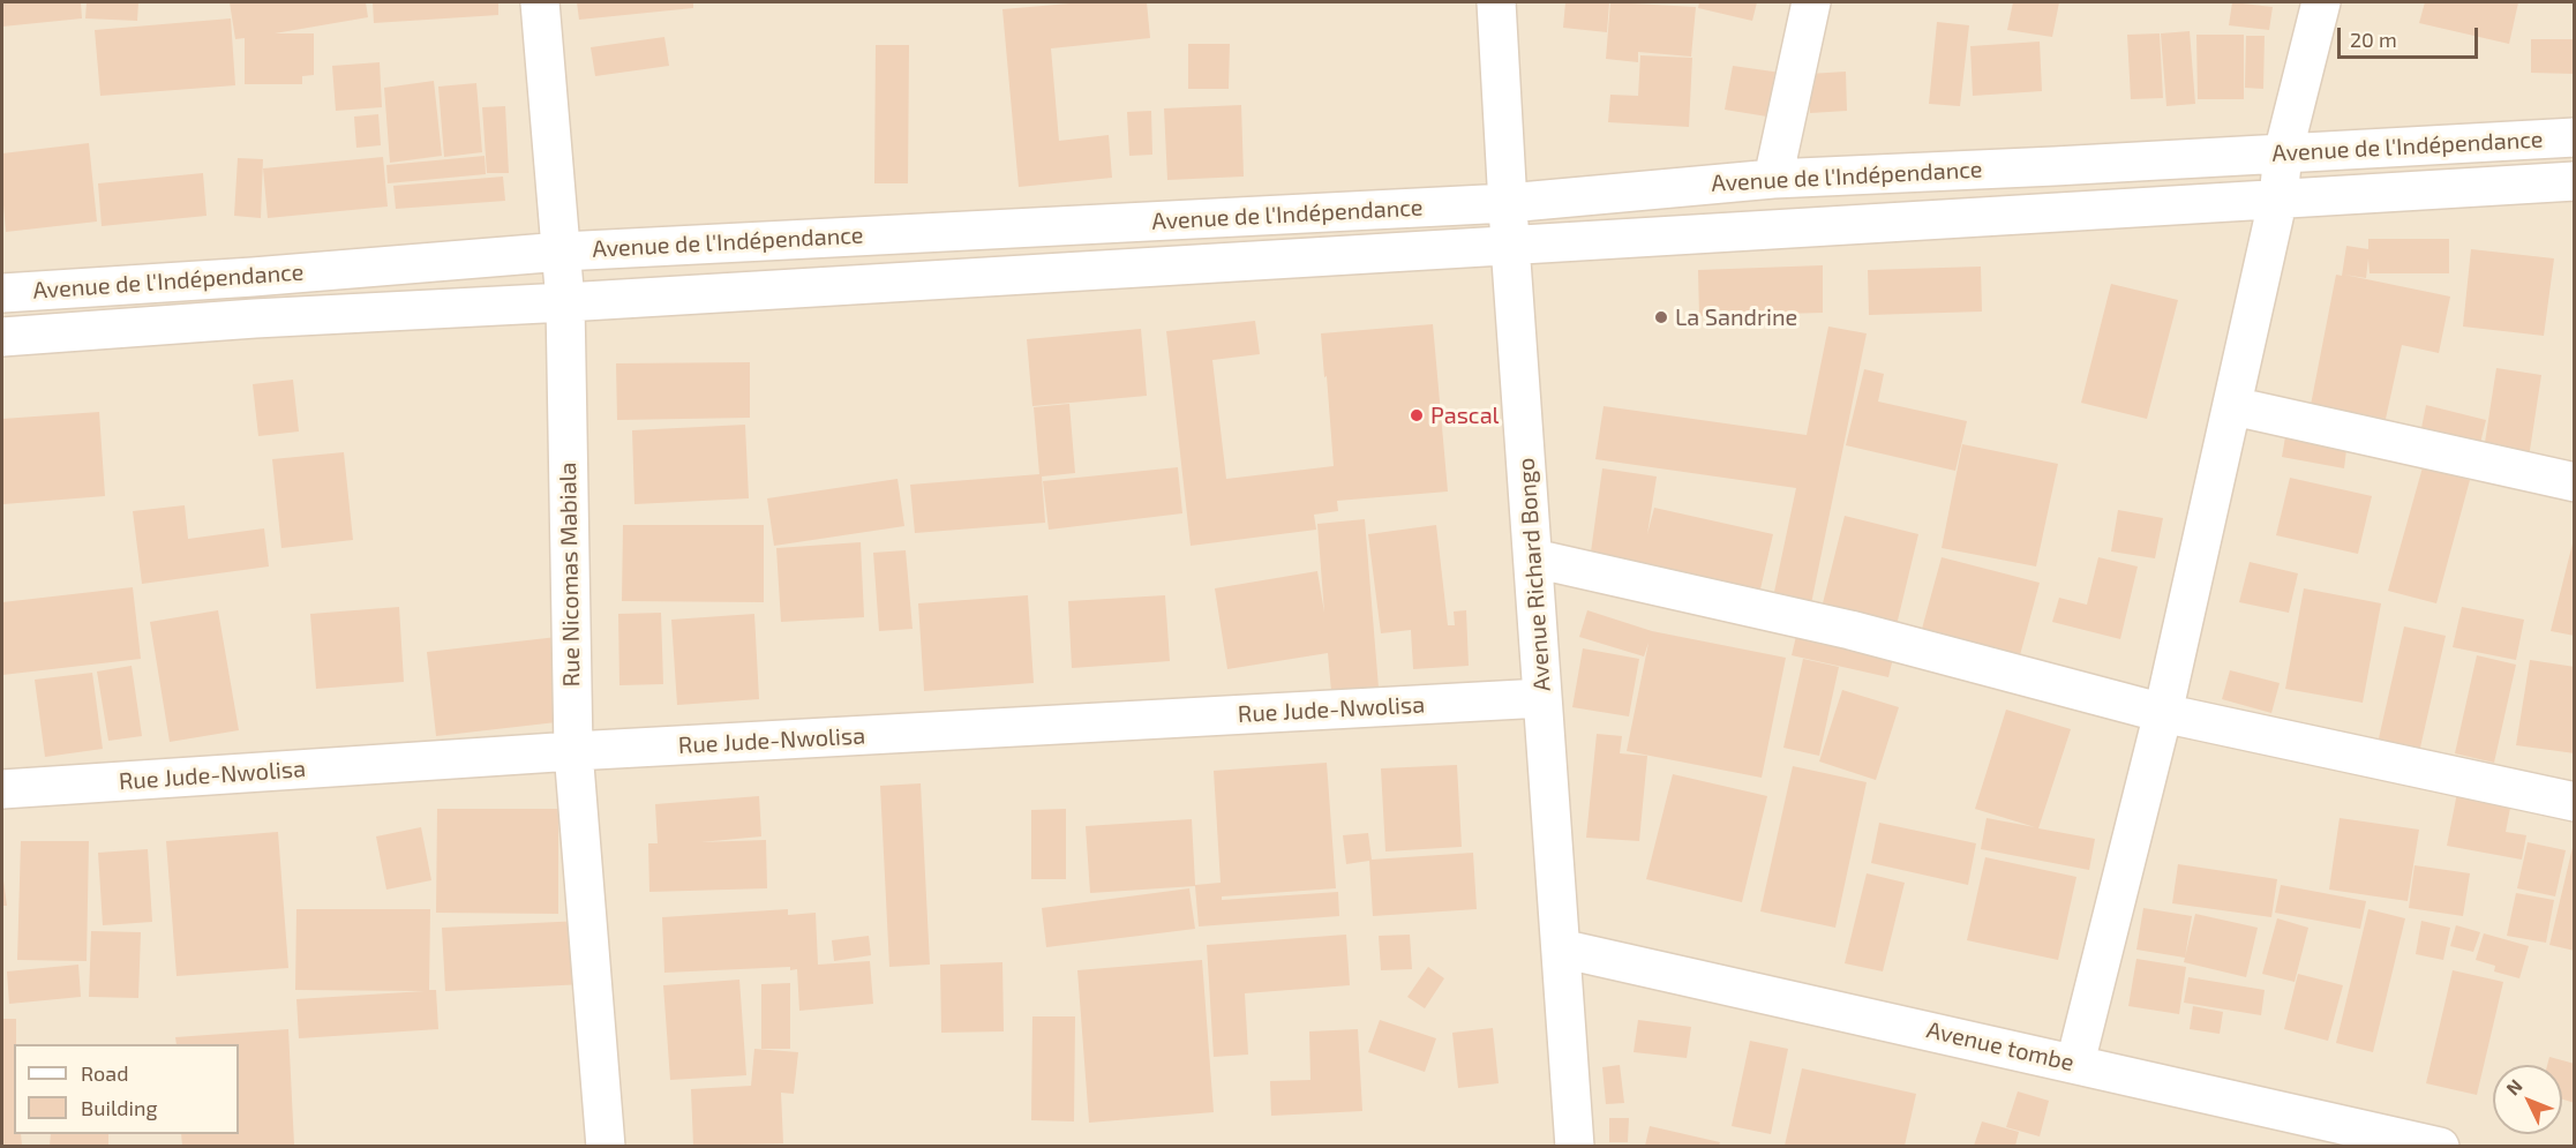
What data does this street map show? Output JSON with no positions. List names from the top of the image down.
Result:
{
  "streets": {
    "street": [
      "Avenue de l'Indépendance",
      "Rue Nicomas Mabiala",
      "Avenue Richard Bongo",
      "Rue Jude-Nwolisa",
      "Avenue tombe"
    ]
  },
  "crossings": [
    ["Avenue de l'Indépendance", "Rue Nicomas Mabiala"],
    ["Avenue de l'Indépendance", "Avenue Richard Bongo"],
    ["Rue Nicomas Mabiala", "Rue Jude-Nwolisa"],
    ["Avenue Richard Bongo", "Rue Jude-Nwolisa"],
    ["Avenue Richard Bongo", "Avenue tombe"]
  ],
  "places": ["La Sandrine", "Pascal"],
  "legend": ["Road", "Building"],
  "scale_bar": "20 m",
  "north": "top left"
}
